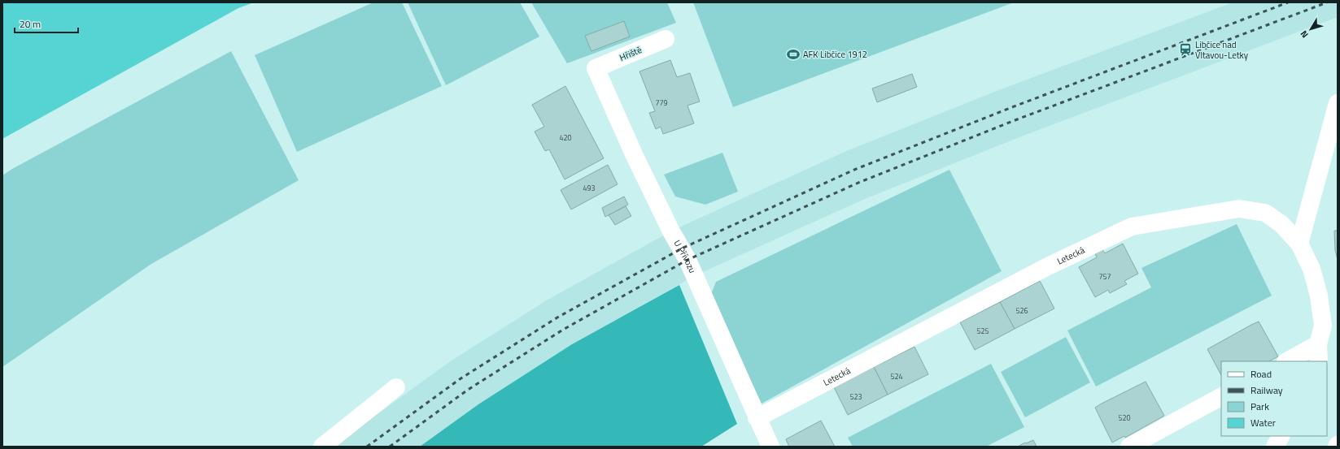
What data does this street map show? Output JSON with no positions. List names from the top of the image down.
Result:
{
  "streets": {
    "street": ["Hřiště", "Letecká", "U Přívozu"]
  },
  "crossings": [
    ["Hřiště", "U Přívozu"],
    ["Letecká", "U Přívozu"]
  ],
  "places": {
    "station": ["Libčice nad Vltavou-Letky"],
    "sports": ["AFK Libčice 1912"]
  },
  "house_numbers": [
    "779",
    "420",
    "493",
    "757",
    "526",
    "525",
    "524",
    "523",
    "520"
  ],
  "legend": [
    "Road",
    "Railway",
    "Park",
    "Water"
  ],
  "scale_bar": "20 m",
  "north": "bottom left"
}
